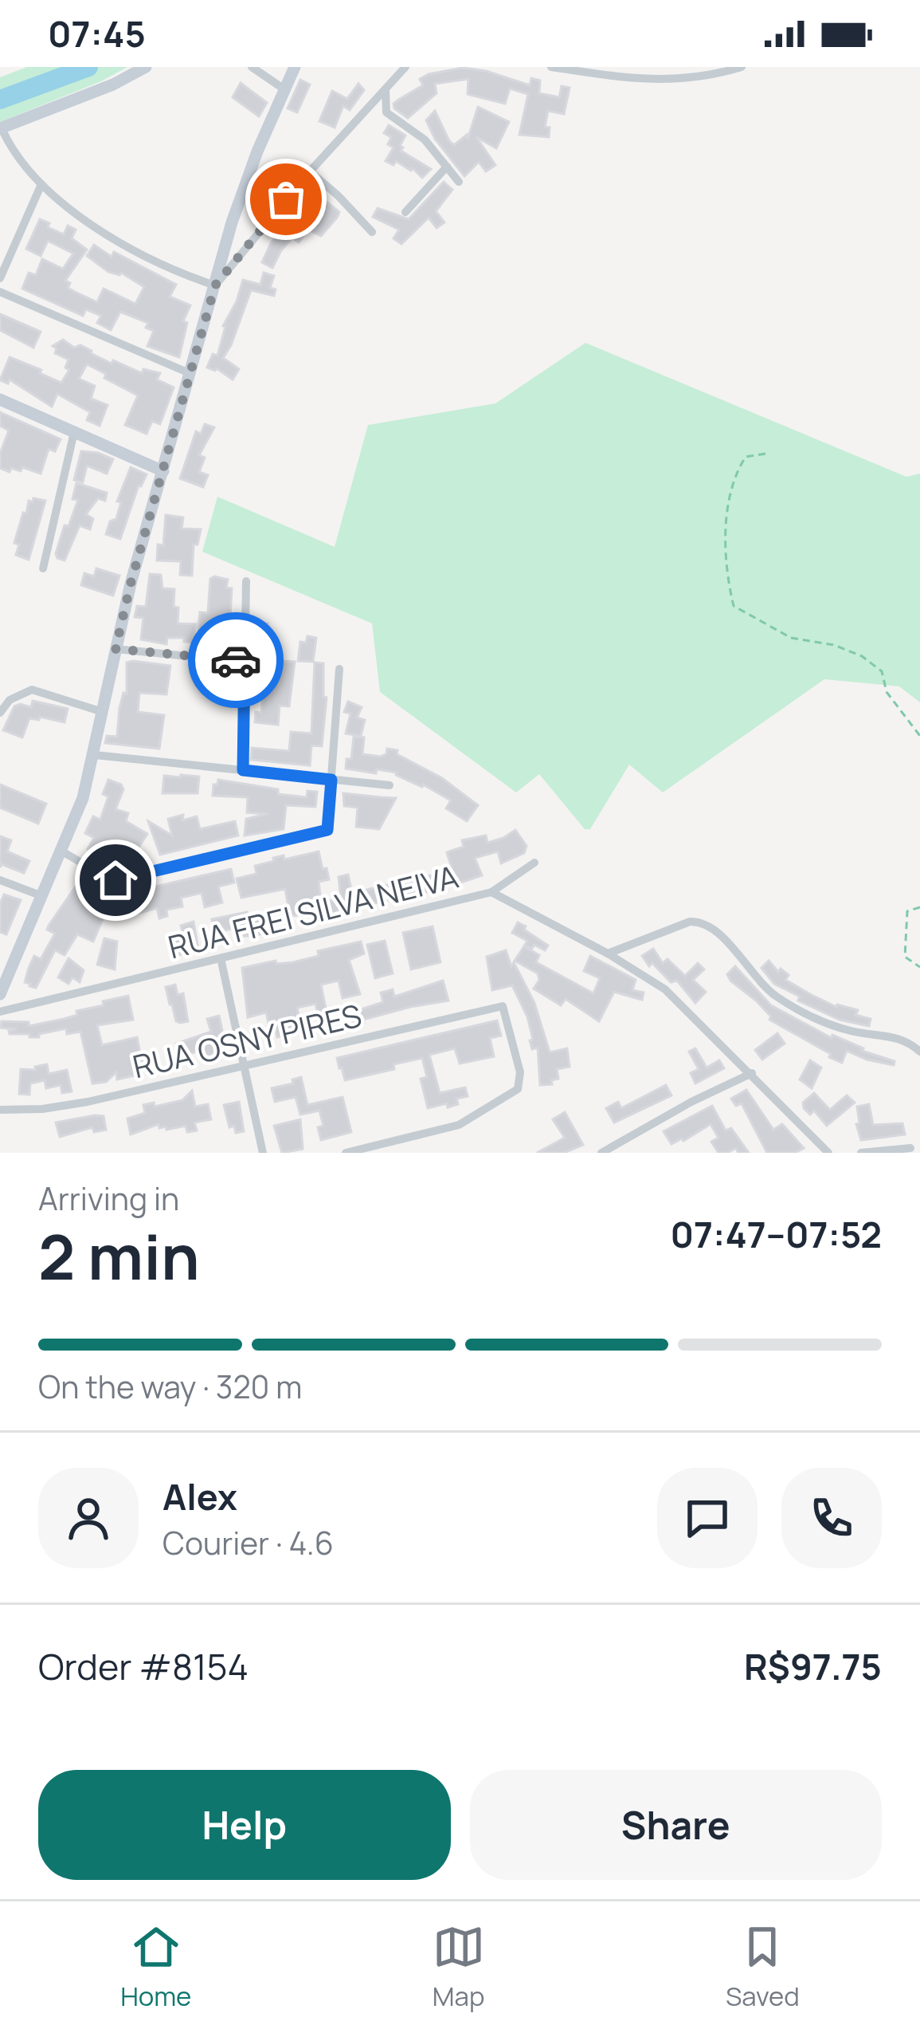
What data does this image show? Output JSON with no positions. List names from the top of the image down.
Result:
{
  "streets": {
    "street": ["RUA FREI SILVA NEIVA", "RUA OSNY PIRES"]
  },
  "page": {
    "status": "07:45",
    "heading": ["2 min", "Arriving in", "07:47–07:52"],
    "panel": [
      "Alex",
      "Courier · 4.6",
      "Order #8154",
      "R$97.75"
    ],
    "bar": "On the way · 320 m",
    "buttons": ["Help", "Share"],
    "tabs": ["Home", "Map", "Saved"]
  }
}
